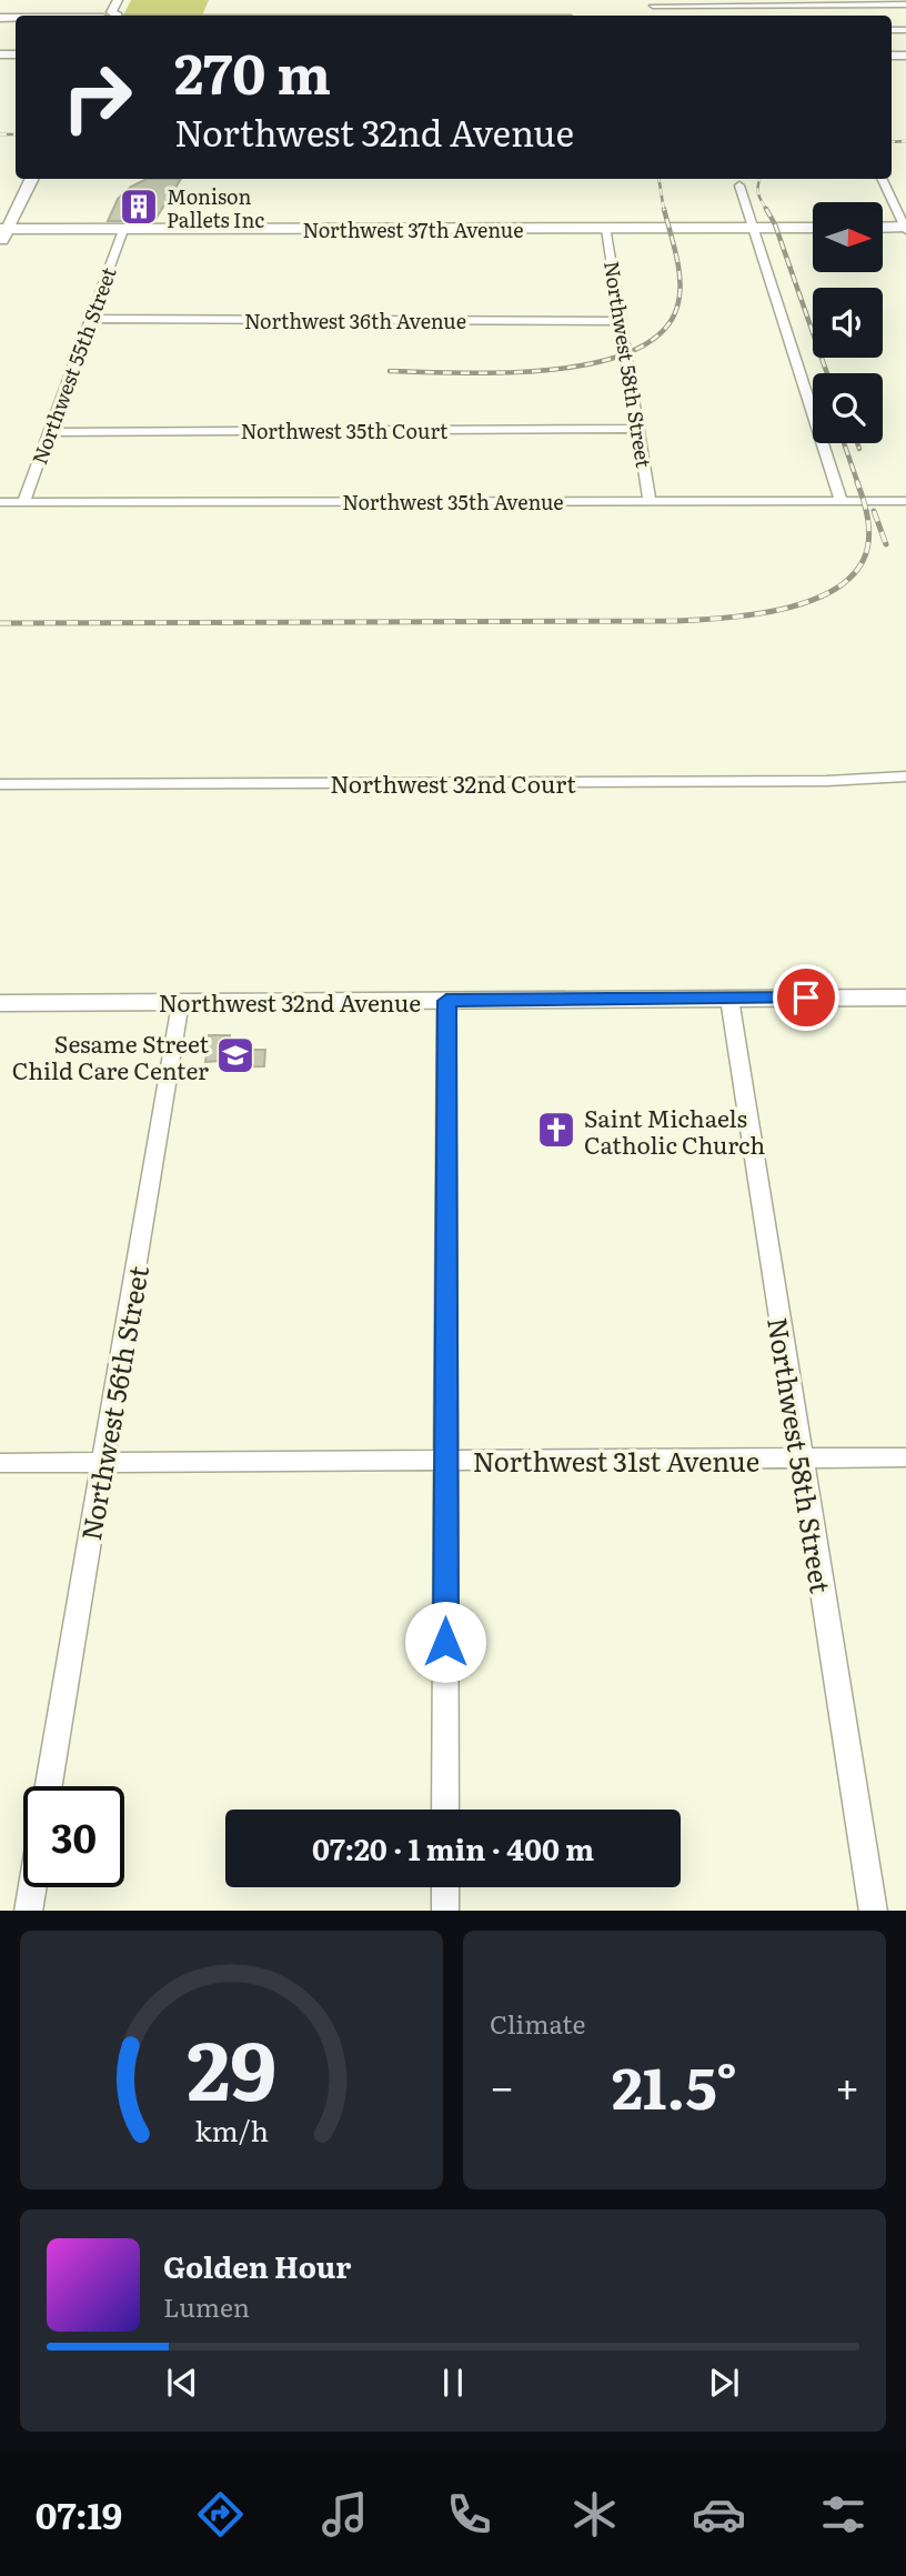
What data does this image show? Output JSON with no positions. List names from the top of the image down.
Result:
{
  "streets": {
    "street": [
      "Northwest 37th Avenue",
      "Northwest 36th Avenue",
      "Northwest 58th Street",
      "Northwest 55th Street",
      "Northwest 35th Court",
      "Northwest 35th Avenue",
      "Northwest 32nd Court",
      "Northwest 32nd Avenue",
      "Northwest 56th Street",
      "Northwest 31st Avenue"
    ]
  },
  "crossings": [
    ["Northwest 37th Avenue", "Northwest 58th Street"],
    ["Northwest 37th Avenue", "Northwest 55th Street"],
    ["Northwest 36th Avenue", "Northwest 58th Street"],
    ["Northwest 36th Avenue", "Northwest 55th Street"],
    ["Northwest 58th Street", "Northwest 35th Court"],
    ["Northwest 58th Street", "Northwest 35th Avenue"],
    ["Northwest 58th Street", "Northwest 32nd Avenue"],
    ["Northwest 58th Street", "Northwest 31st Avenue"],
    ["Northwest 55th Street", "Northwest 35th Court"],
    ["Northwest 55th Street", "Northwest 35th Avenue"],
    ["Northwest 32nd Avenue", "Northwest 56th Street"],
    ["Northwest 56th Street", "Northwest 31st Avenue"]
  ],
  "places": {
    "building": ["Monison Pallets Inc"],
    "school or university": ["Sesame Street Child Care Center"],
    "church": ["Saint Michaels Catholic Church"]
  },
  "north": "right",
  "page": {
    "turn": ["270 m", "Northwest 32nd Avenue"],
    "limit": "30",
    "trip": "07:20 · 1 min · 400 m",
    "tile": "Climate",
    "heat": ["−", "21.5°", "+"],
    "song": ["Golden Hour", "Lumen"],
    "tabs": "07:19",
    "gauge": ["29", "km/h"]
  }
}
